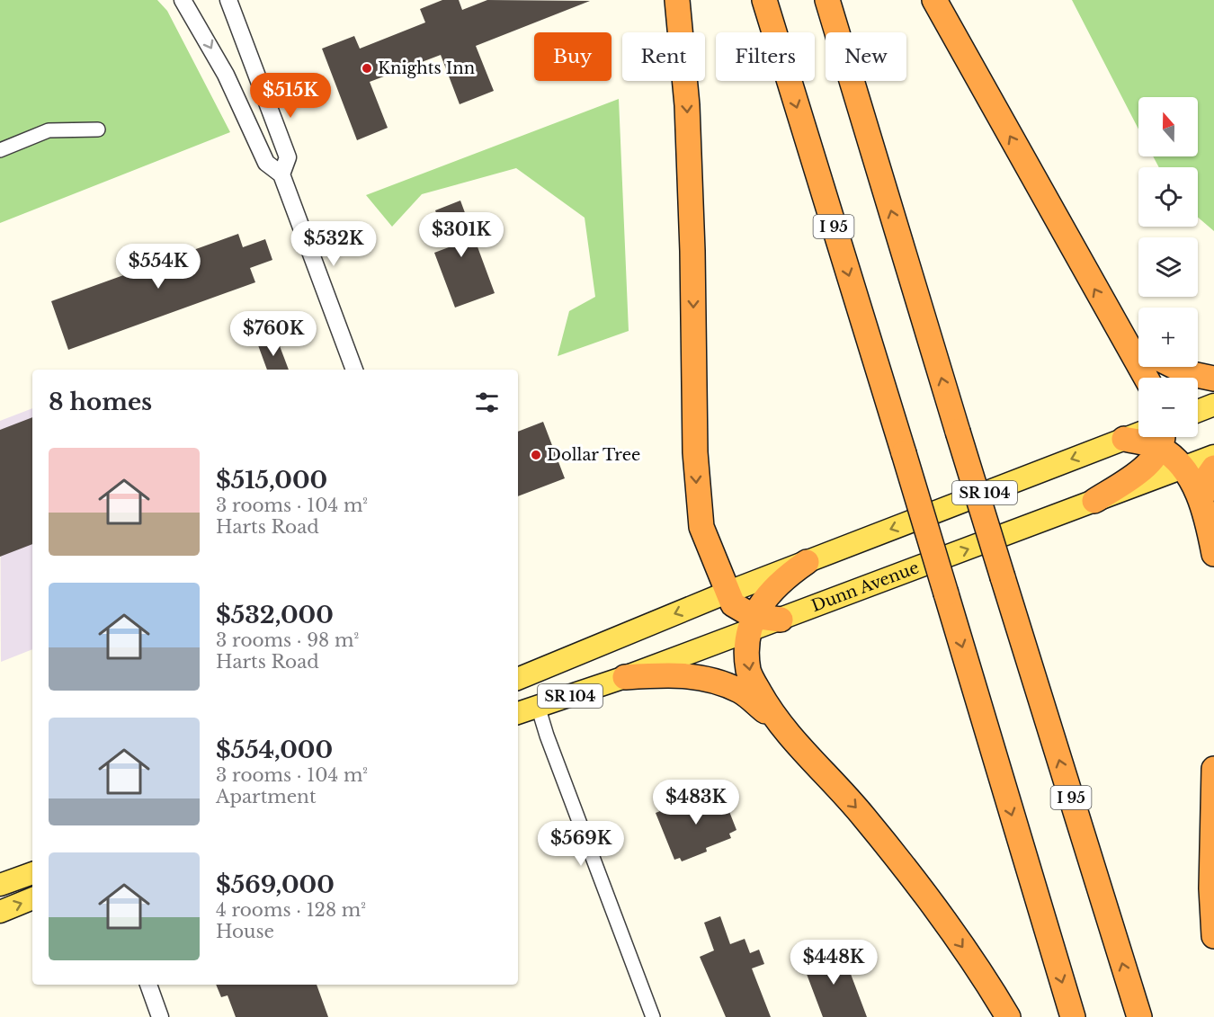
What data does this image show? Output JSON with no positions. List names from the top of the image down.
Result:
{
  "streets": {
    "highway": ["I 95"],
    "main road": ["SR 104", "Dunn Avenue"]
  },
  "places": ["Knights Inn", "Dollar Tree"],
  "north": "top",
  "page": {
    "chip": [
      "Buy",
      "Rent",
      "Filters",
      "New"
    ],
    "price": [
      "$515K",
      "$301K",
      "$532K",
      "$554K",
      "$760K",
      "$483K",
      "$569K",
      "$448K"
    ],
    "map_buttons": ["+", "−"],
    "heading": "8 homes",
    "list": [
      {
        "name": "$515,000",
        "note": "3 rooms · 104 m² · Harts Road"
      },
      {
        "name": "$532,000",
        "note": "3 rooms · 98 m² · Harts Road"
      },
      {
        "name": "$554,000",
        "note": "3 rooms · 104 m² · Apartment"
      },
      {
        "name": "$569,000",
        "note": "4 rooms · 128 m² · House"
      }
    ]
  }
}
